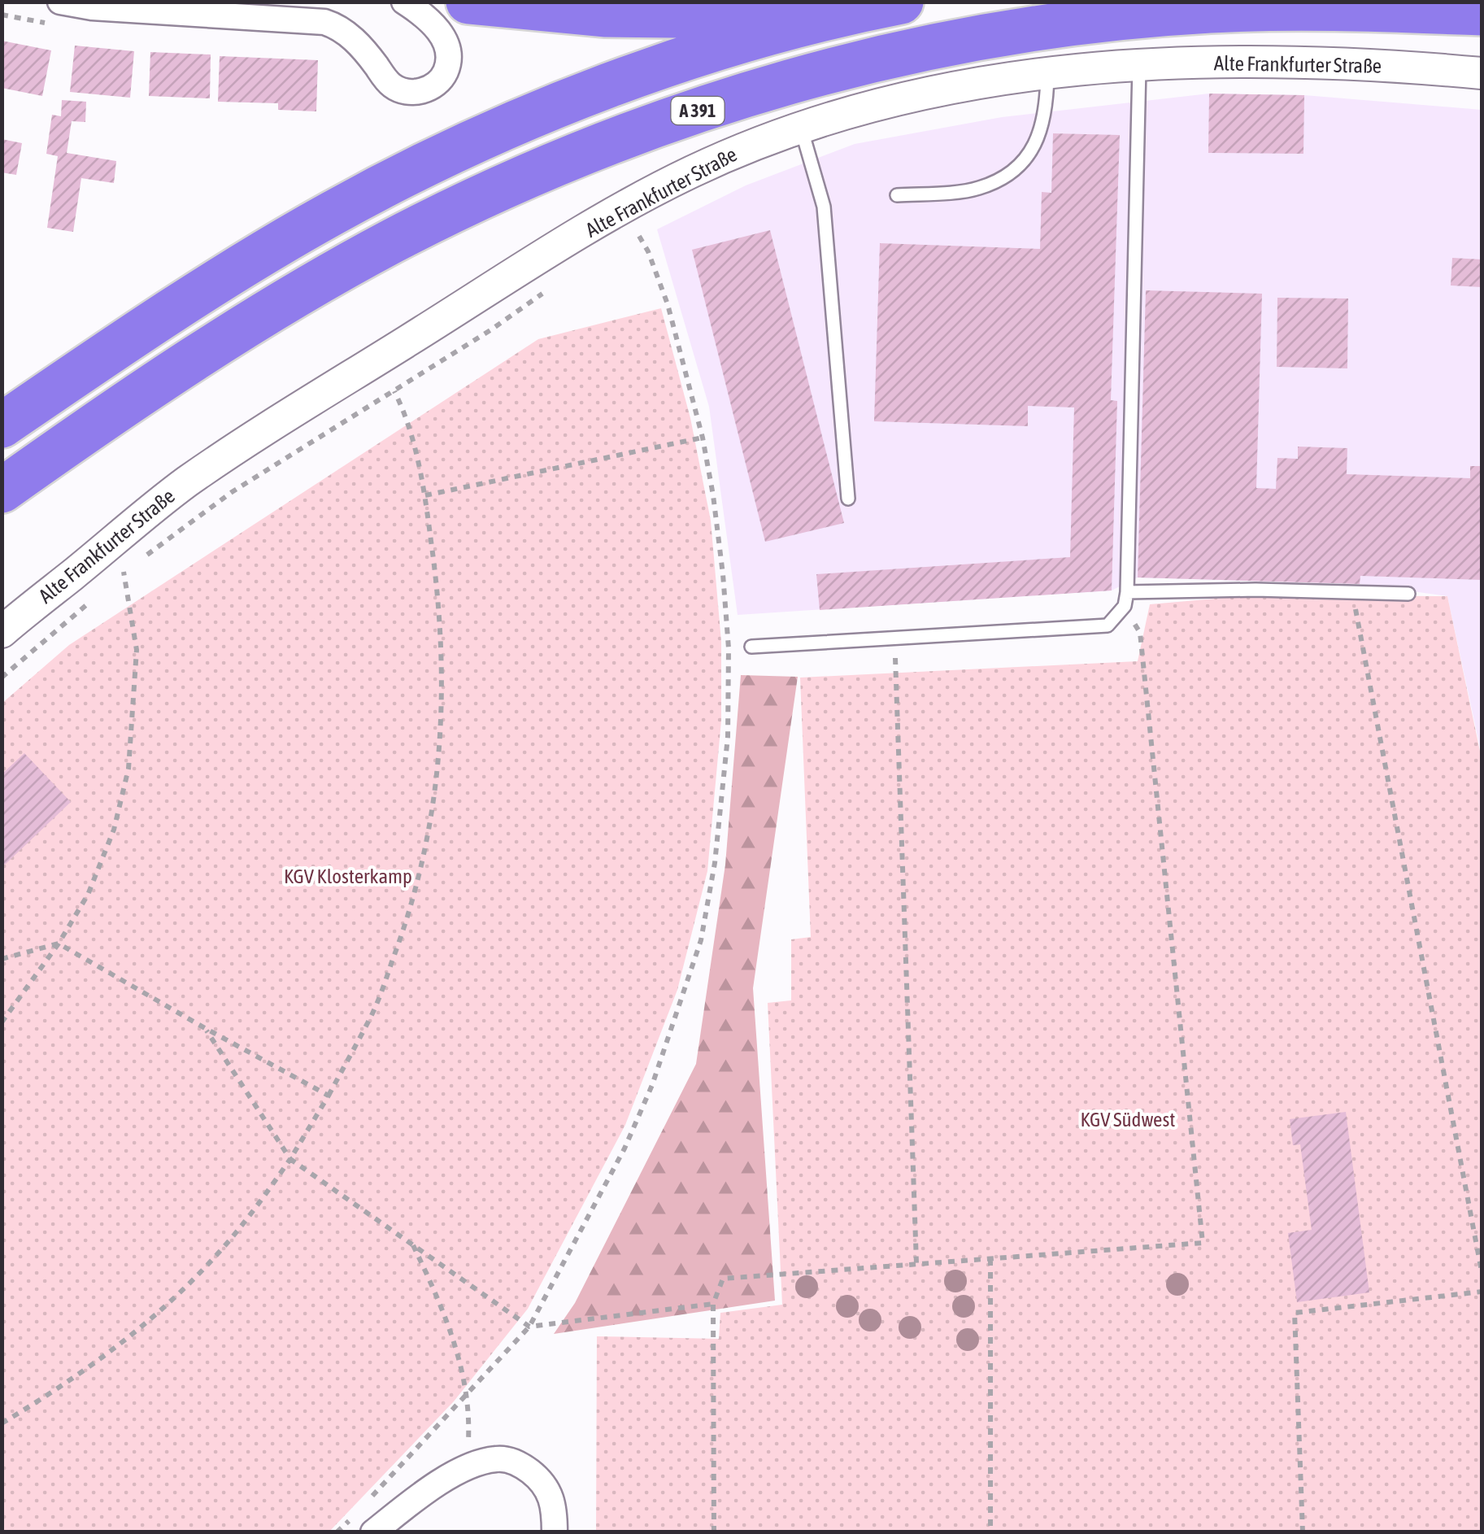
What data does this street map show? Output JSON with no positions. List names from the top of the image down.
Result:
{
  "streets": {
    "highway": ["A 391"],
    "street": ["Alte Frankfurter Straße"]
  },
  "parks": ["KGV Klosterkamp", "KGV Südwest"]
}
